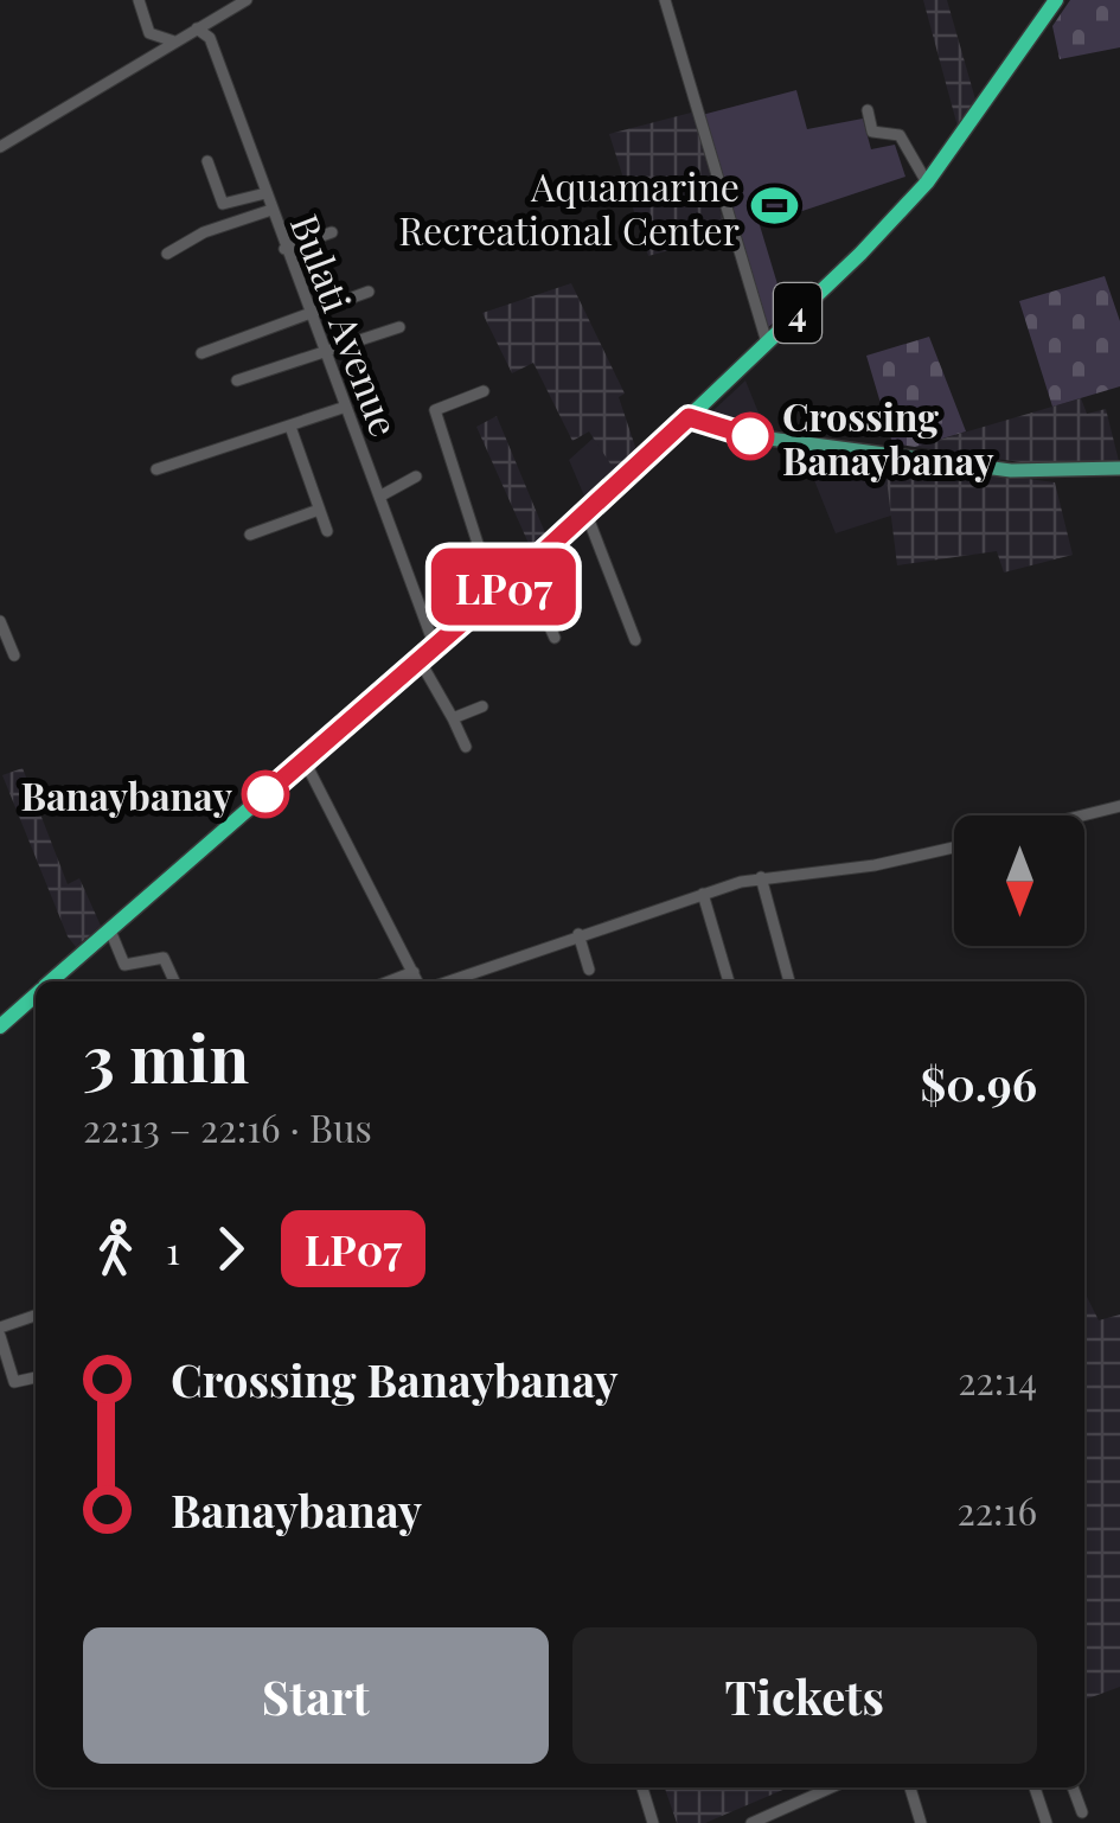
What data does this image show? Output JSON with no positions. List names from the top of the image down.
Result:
{
  "streets": {
    "highway": ["4"],
    "street": ["Bulati Avenue"]
  },
  "crossings": [
    ["4", "Bulati Avenue"]
  ],
  "places": {
    "sports": ["Aquamarine Recreational Center"],
    "other": ["Crossing Banaybanay", "Banaybanay"]
  },
  "lines": ["bus line LP07"],
  "north": "bottom",
  "page": {
    "on_map": "LP07",
    "heading": ["3 min", "22:13 – 22:16 · Bus", "$0.96"],
    "legs": ["1", "LP07"],
    "list": [
      {
        "name": "Crossing Banaybanay",
        "value": "22:14"
      },
      {
        "name": "Banaybanay",
        "value": "22:16"
      }
    ],
    "buttons": ["Start", "Tickets"]
  }
}
